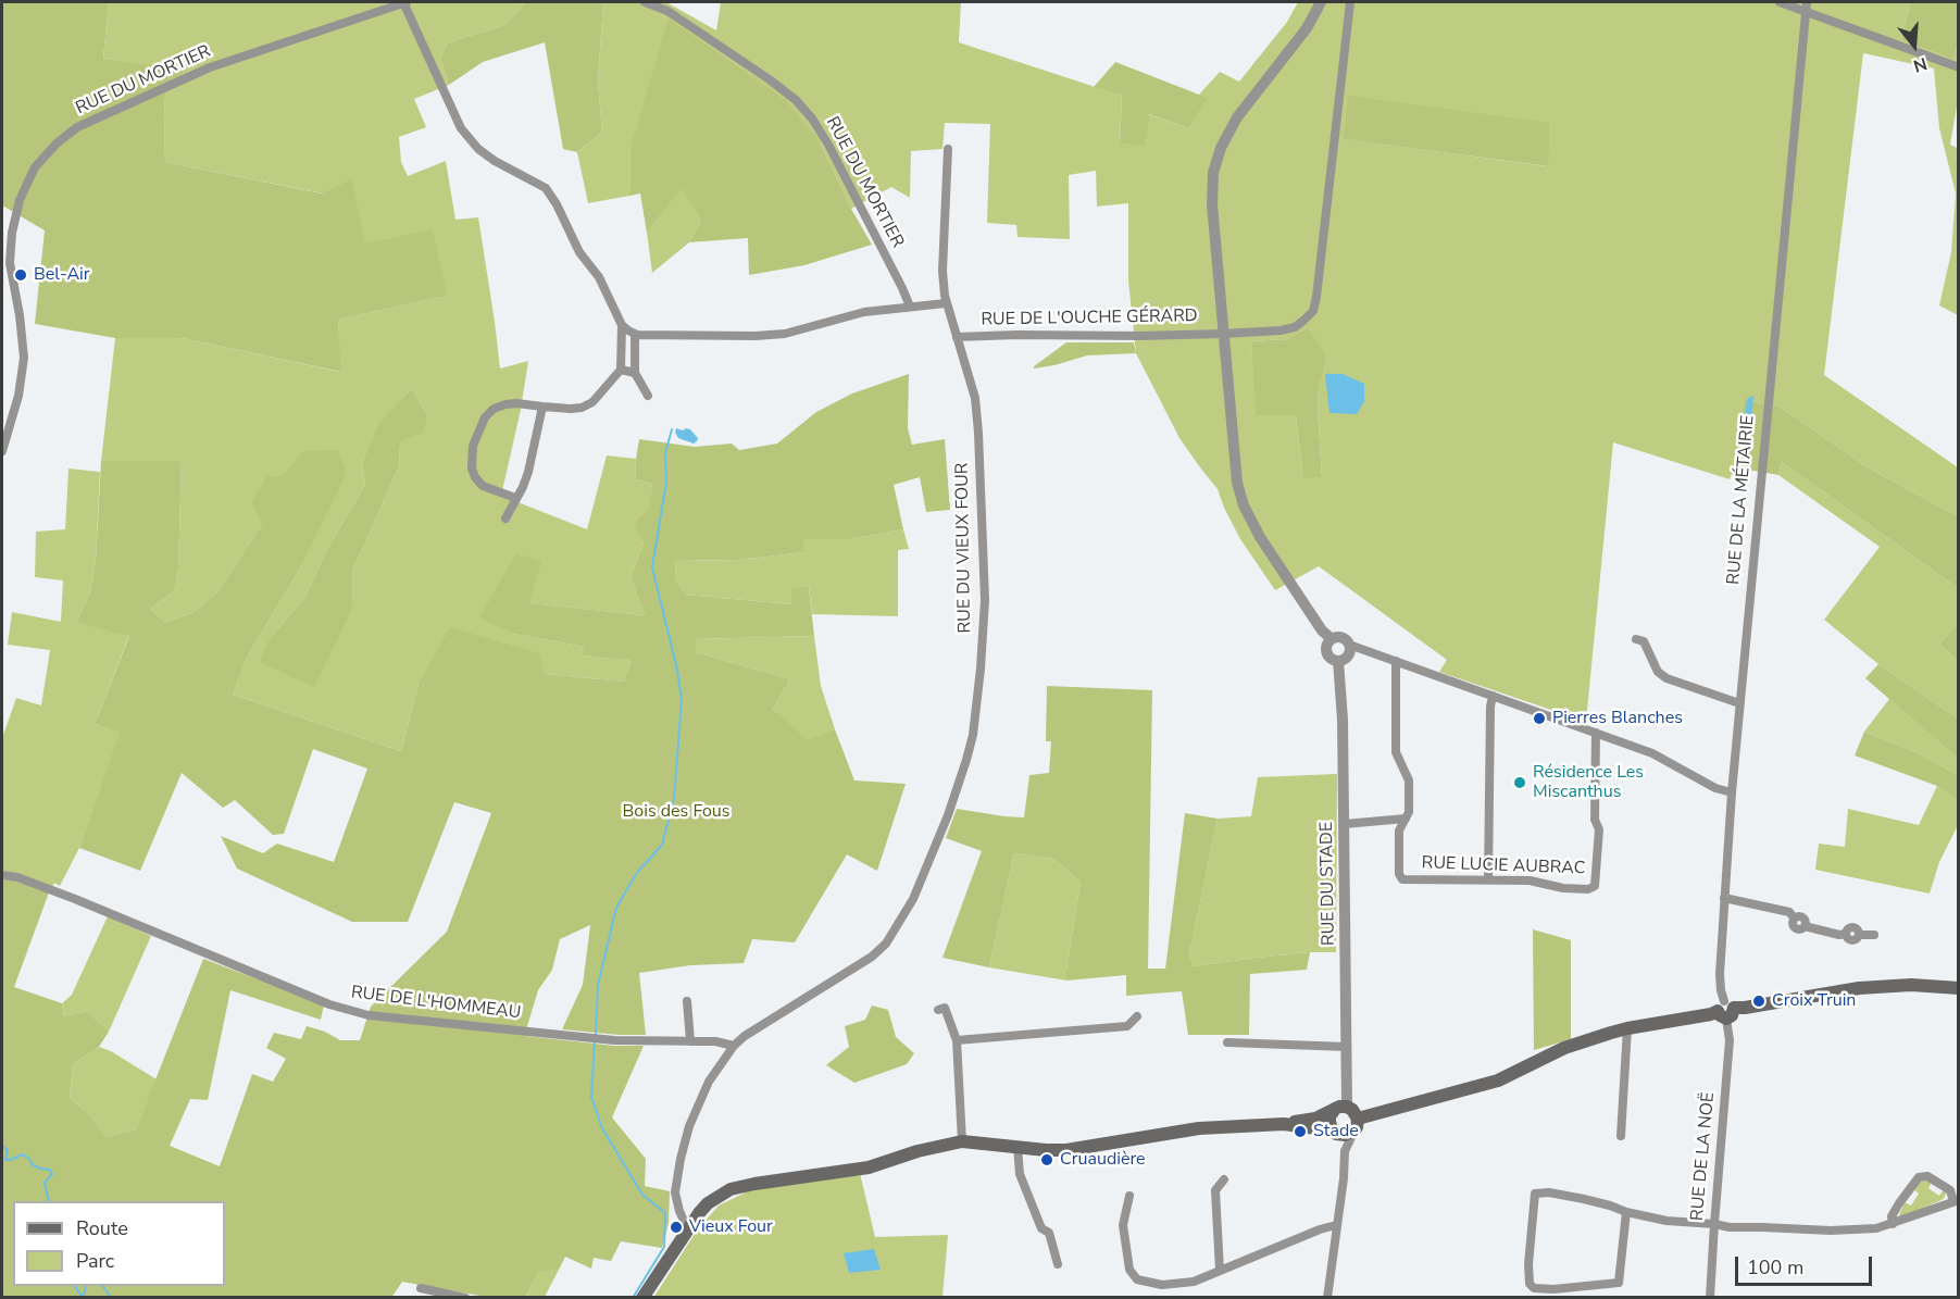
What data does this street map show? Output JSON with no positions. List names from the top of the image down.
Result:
{
  "streets": {
    "street": [
      "RUE DU MORTIER",
      "RUE DE L'OUCHE GÉRARD",
      "RUE DE LA MÉTAIRIE",
      "RUE DU VIEUX FOUR",
      "RUE LUCIE AUBRAC",
      "RUE DU STADE",
      "RUE DE L'HOMMEAU",
      "RUE DE LA NOË"
    ]
  },
  "crossings": [
    ["RUE DE L'OUCHE GÉRARD", "RUE DU VIEUX FOUR"],
    ["RUE DE LA MÉTAIRIE", "RUE DE LA NOË"],
    ["RUE DU VIEUX FOUR", "RUE DE L'HOMMEAU"]
  ],
  "parks": ["Bois des Fous"],
  "places": [
    "Bel-Air",
    "Pierres Blanches",
    "Résidence Les Miscanthus",
    "Croix Truin",
    "Stade",
    "Cruaudière",
    "Vieux Four"
  ],
  "legend": ["Route", "Parc"],
  "scale_bar": "100 m",
  "north": "bottom"
}
